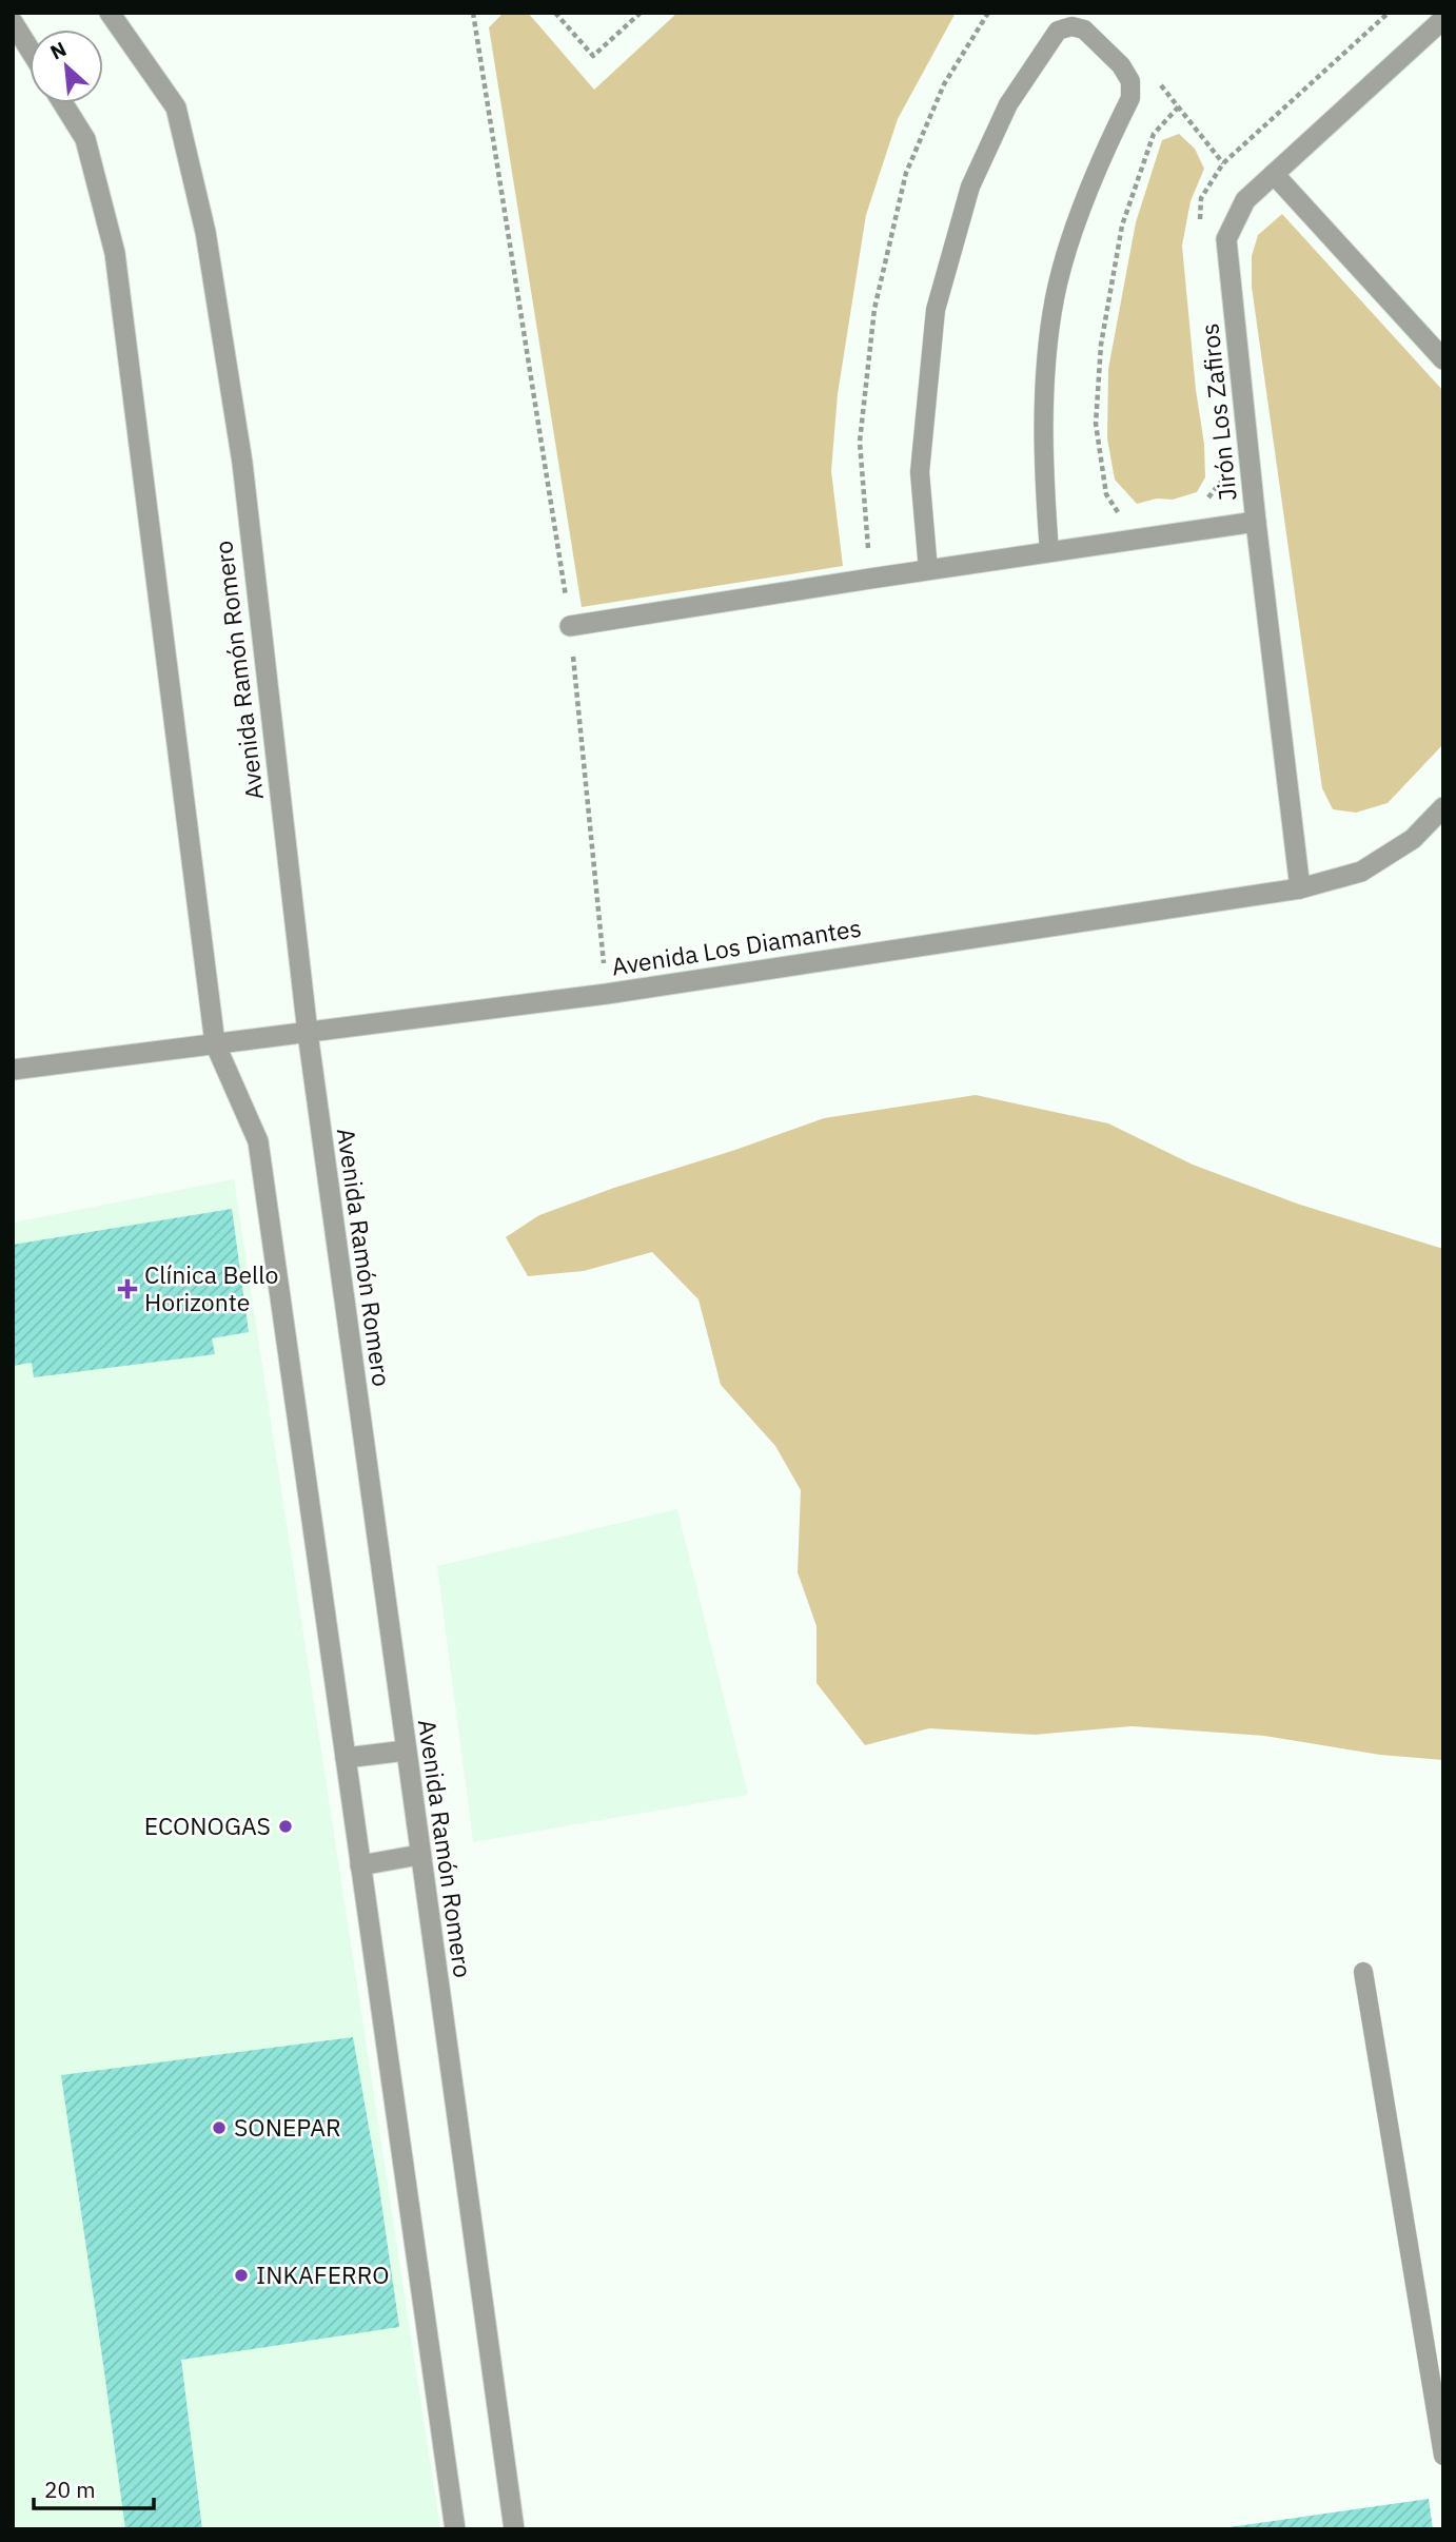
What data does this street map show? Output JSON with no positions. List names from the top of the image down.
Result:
{
  "streets": {
    "street": ["Jirón Los Zafiros", "Avenida Ramón Romero", "Avenida Los Diamantes"]
  },
  "crossings": [
    ["Jirón Los Zafiros", "Avenida Los Diamantes"],
    ["Avenida Ramón Romero", "Avenida Los Diamantes"]
  ],
  "places": {
    "health": ["Clínica Bello Horizonte"],
    "other": ["ECONOGAS", "SONEPAR", "INKAFERRO"]
  },
  "scale_bar": "20 m",
  "north": "top left"
}
